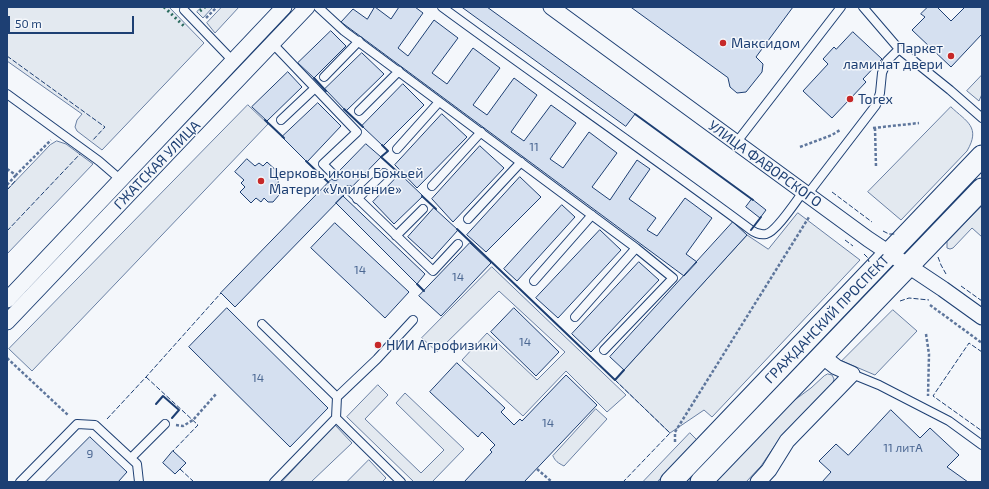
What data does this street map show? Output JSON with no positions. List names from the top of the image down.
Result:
{
  "streets": {
    "main road": ["ГРАЖДАНСКИЙ ПРОСПЕКТ"],
    "street": ["УЛИЦА ФАВОРСКОГО", "ГЖАТСКАЯ УЛИЦА"]
  },
  "crossings": [
    ["УЛИЦА ФАВОРСКОГО", "ГРАЖДАНСКИЙ ПРОСПЕКТ"]
  ],
  "places": [
    "Максидом",
    "Паркет ламинат двери",
    "Torex",
    "Церковь иконы Божьей Матери «Умиление»",
    "НИИ Агрофизики"
  ],
  "house_numbers": [
    "11",
    "14",
    "14",
    "14",
    "14",
    "14",
    "11 литА",
    "9"
  ],
  "scale_bar": "50 m"
}
